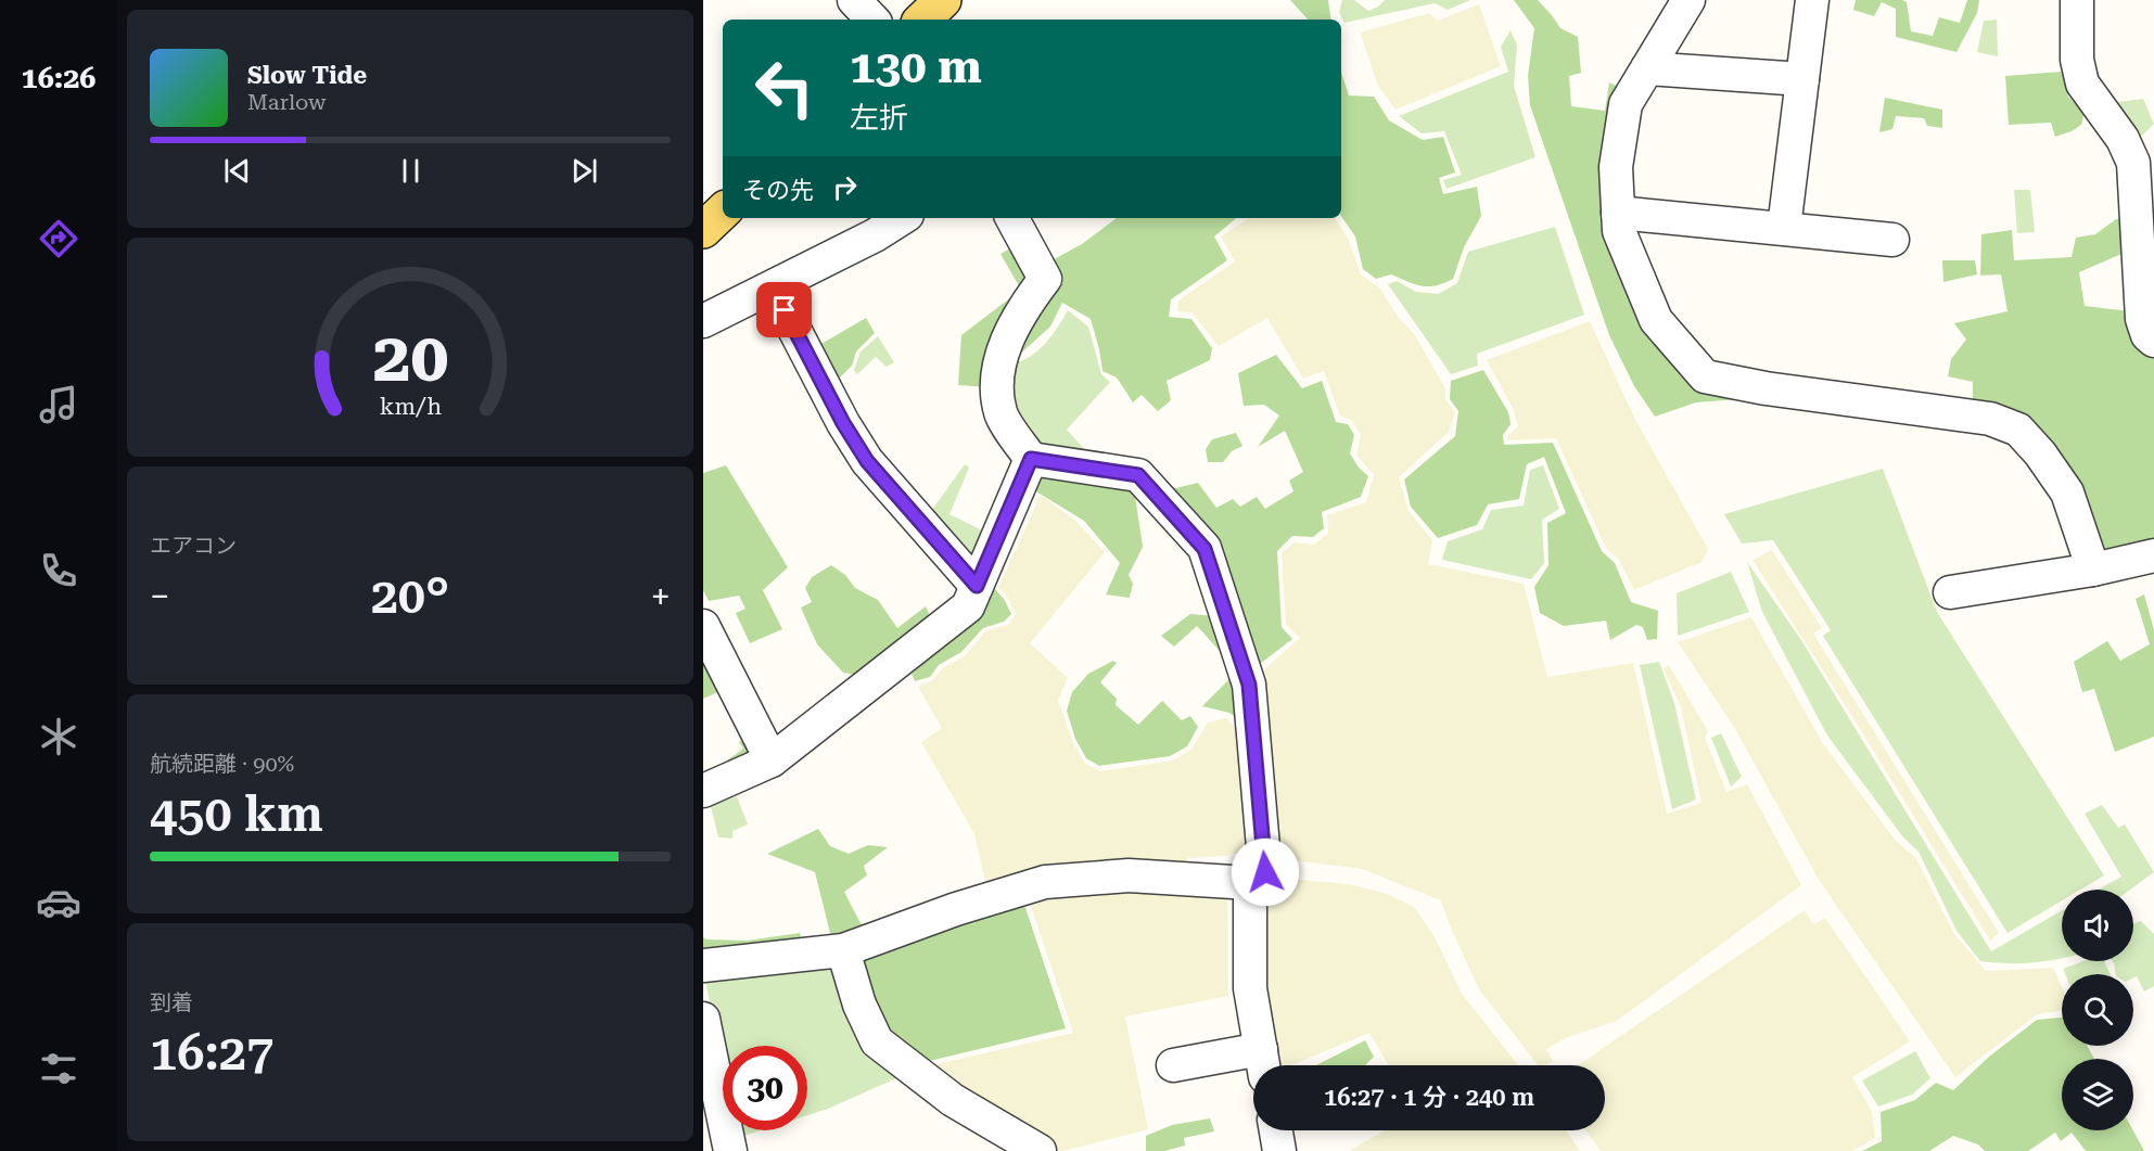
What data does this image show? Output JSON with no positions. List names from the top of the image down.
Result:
{
  "page": {
    "tabs": "16:26",
    "turn": ["130 m", "左折"],
    "song": ["Slow Tide", "Marlow"],
    "then": "その先",
    "tile": [
      "エアコン",
      ["航続距離 · 90%", "450 km"],
      ["到着", "16:27"]
    ],
    "heat": ["−", "20°", "+"],
    "limit": "30",
    "trip": "16:27 · 1 分 · 240 m",
    "gauge": ["20", "km/h"]
  }
}
